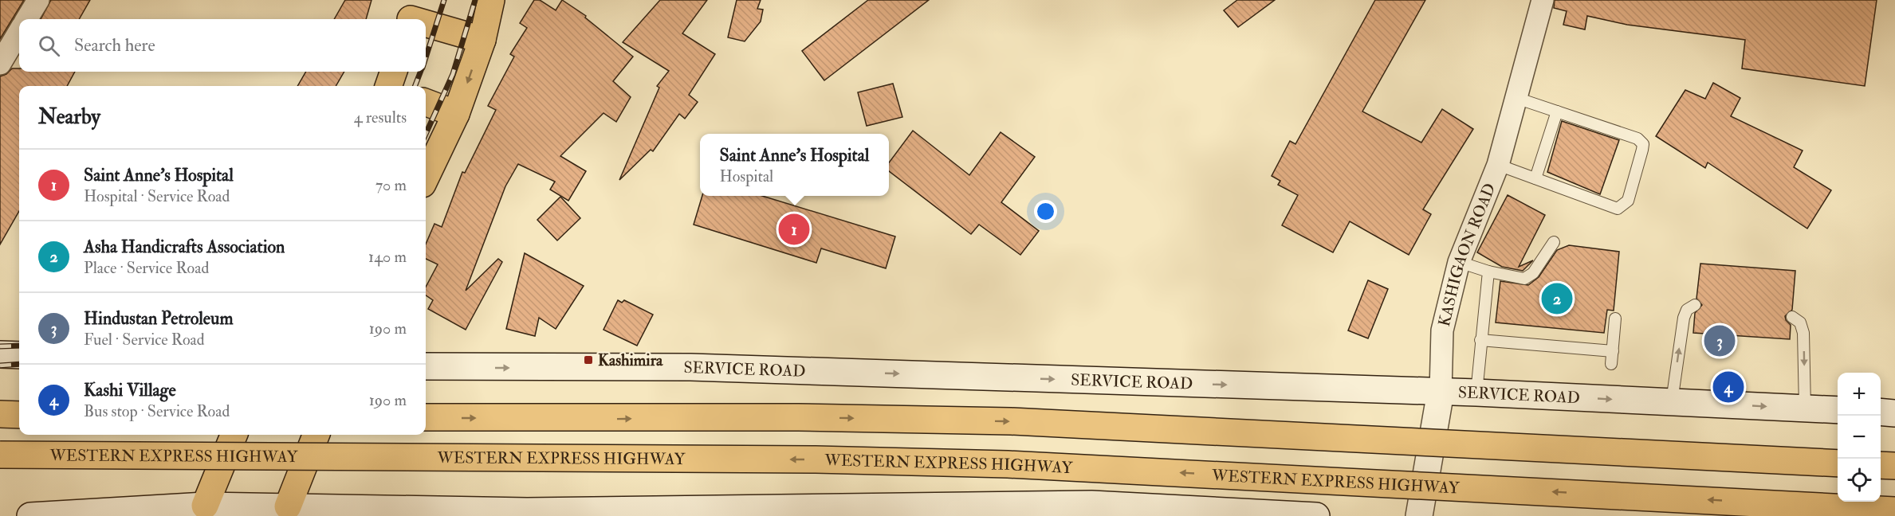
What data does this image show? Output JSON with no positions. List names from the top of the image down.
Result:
{
  "streets": {
    "main road": ["KASHIGAON ROAD", "SERVICE ROAD", "WESTERN EXPRESS HIGHWAY"]
  },
  "crossings": [
    ["KASHIGAON ROAD", "SERVICE ROAD"]
  ],
  "places": {
    "transit": ["Kashimira"]
  },
  "page": {
    "search": "Search here",
    "heading": ["Nearby", "4 results"],
    "popup": ["Saint Anne's Hospital", "Hospital"],
    "list": [
      {
        "mark": "1",
        "name": "Saint Anne's Hospital",
        "note": "Hospital · Service Road",
        "value": "70 m"
      },
      {
        "mark": "2",
        "name": "Asha Handicrafts Association",
        "note": "Place · Service Road",
        "value": "140 m"
      },
      {
        "mark": "3",
        "name": "Hindustan Petroleum",
        "note": "Fuel · Service Road",
        "value": "190 m"
      },
      {
        "mark": "4",
        "name": "Kashi Village",
        "note": "Bus stop · Service Road",
        "value": "190 m"
      }
    ],
    "pins": [
      "1",
      "2",
      "3",
      "4"
    ],
    "map_buttons": ["+", "−"]
  }
}
